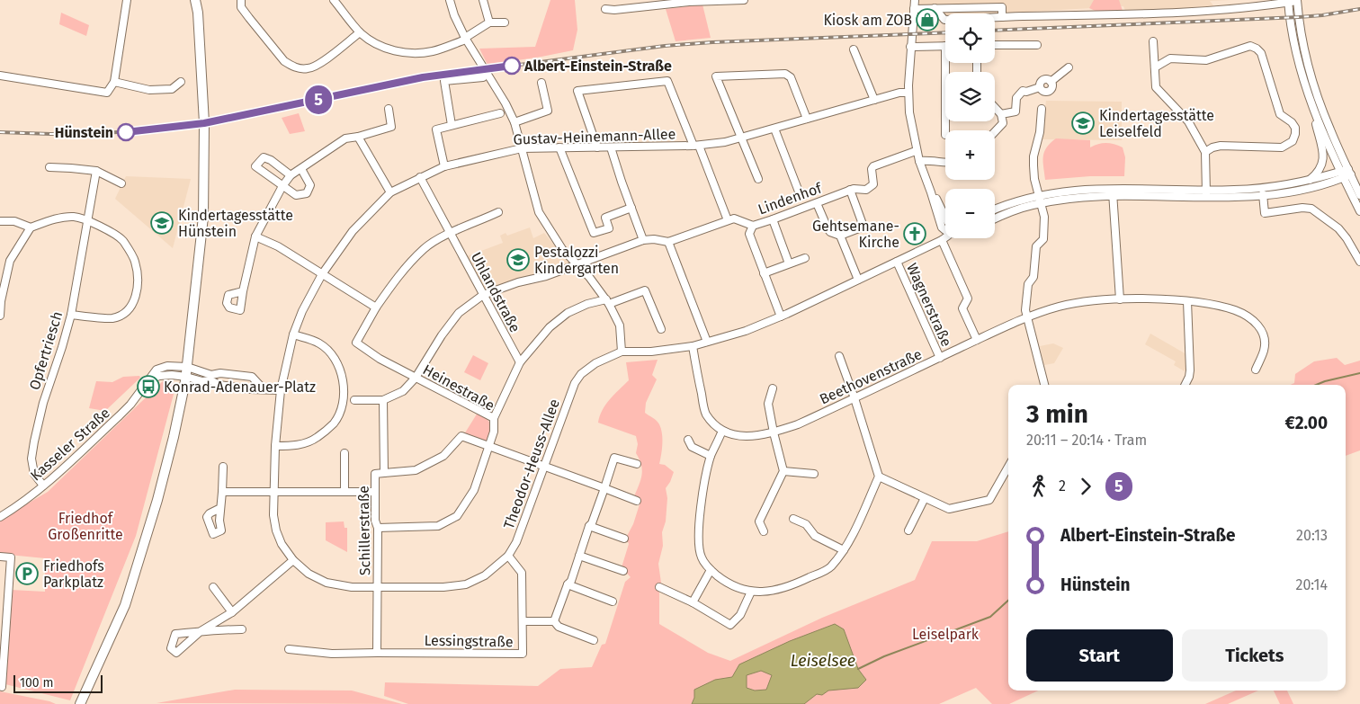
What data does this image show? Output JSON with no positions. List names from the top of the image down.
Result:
{
  "streets": {
    "street": [
      "Gustav-Heinemann-Allee",
      "Lindenhof",
      "Uhlandstraße",
      "Wagnerstraße",
      "Opfertriesch",
      "Beethovenstraße",
      "Heinestraße",
      "Kasseler Straße",
      "Theodor-Heuss-Allee",
      "Schillerstraße",
      "Lessingstraße"
    ]
  },
  "crossings": [
    ["Gustav-Heinemann-Allee", "Uhlandstraße"],
    ["Gustav-Heinemann-Allee", "Theodor-Heuss-Allee"],
    ["Uhlandstraße", "Heinestraße"],
    ["Wagnerstraße", "Beethovenstraße"],
    ["Wagnerstraße", "Theodor-Heuss-Allee"],
    ["Opfertriesch", "Kasseler Straße"],
    ["Heinestraße", "Schillerstraße"],
    ["Theodor-Heuss-Allee", "Schillerstraße"],
    ["Theodor-Heuss-Allee", "Lessingstraße"]
  ],
  "water": ["Leiselsee"],
  "parks": ["Friedhof Großenritte", "Leiselpark"],
  "places": {
    "shop": ["Kiosk am ZOB"],
    "other": ["Albert-Einstein-Straße", "Hünstein"],
    "school or university": ["Kindertagesstätte Leiselfeld", "Kindertagesstätte Hünstein", "Pestalozzi Kindergarten"],
    "church": ["Gehtsemane- Kirche"],
    "bus stop": ["Konrad-Adenauer-Platz"],
    "parking": ["Friedhofs Parkplatz"]
  },
  "lines": ["tram line 5"],
  "scale_bar": "100 m",
  "page": {
    "on_map": "5",
    "map_buttons": ["+", "−"],
    "heading": ["3 min", "20:11 – 20:14 · Tram", "€2.00"],
    "legs": ["2", "5"],
    "list": [
      {
        "name": "Albert-Einstein-Straße",
        "value": "20:13"
      },
      {
        "name": "Hünstein",
        "value": "20:14"
      }
    ],
    "buttons": ["Start", "Tickets"],
    "scale": "100 m"
  }
}
